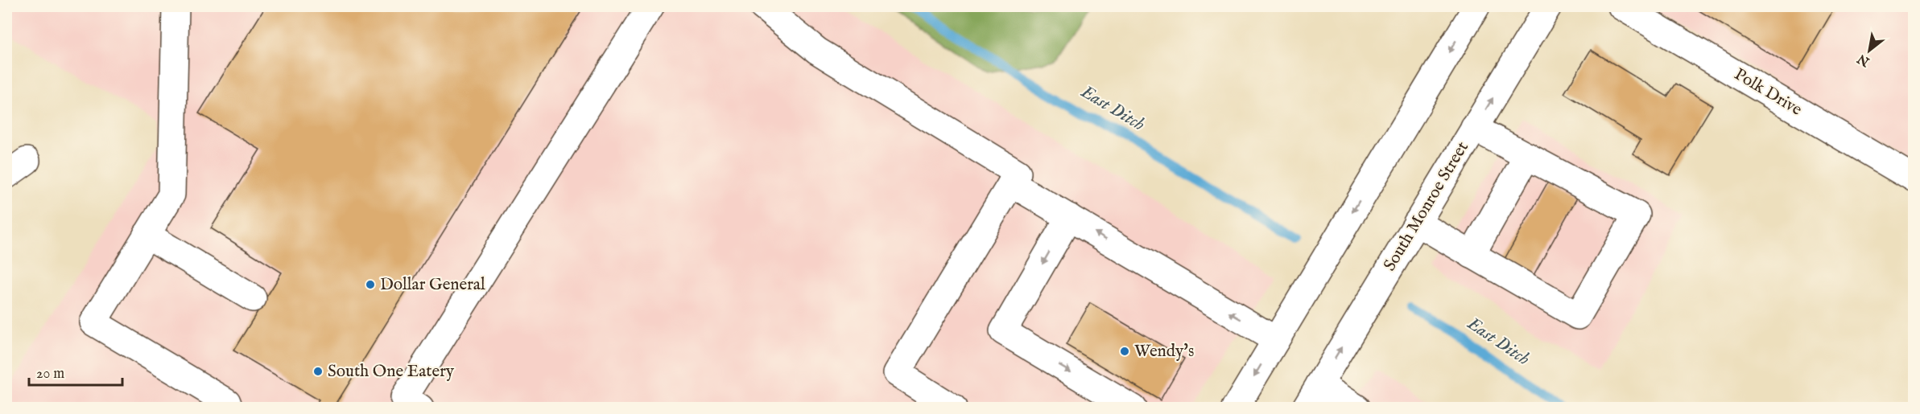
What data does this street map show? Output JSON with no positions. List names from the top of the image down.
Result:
{
  "streets": {
    "main road": ["Polk Drive", "South Monroe Street"]
  },
  "water": ["East Ditch"],
  "places": ["Dollar General", "Wendy's", "South One Eatery"],
  "scale_bar": "20 m",
  "north": "bottom left"
}
